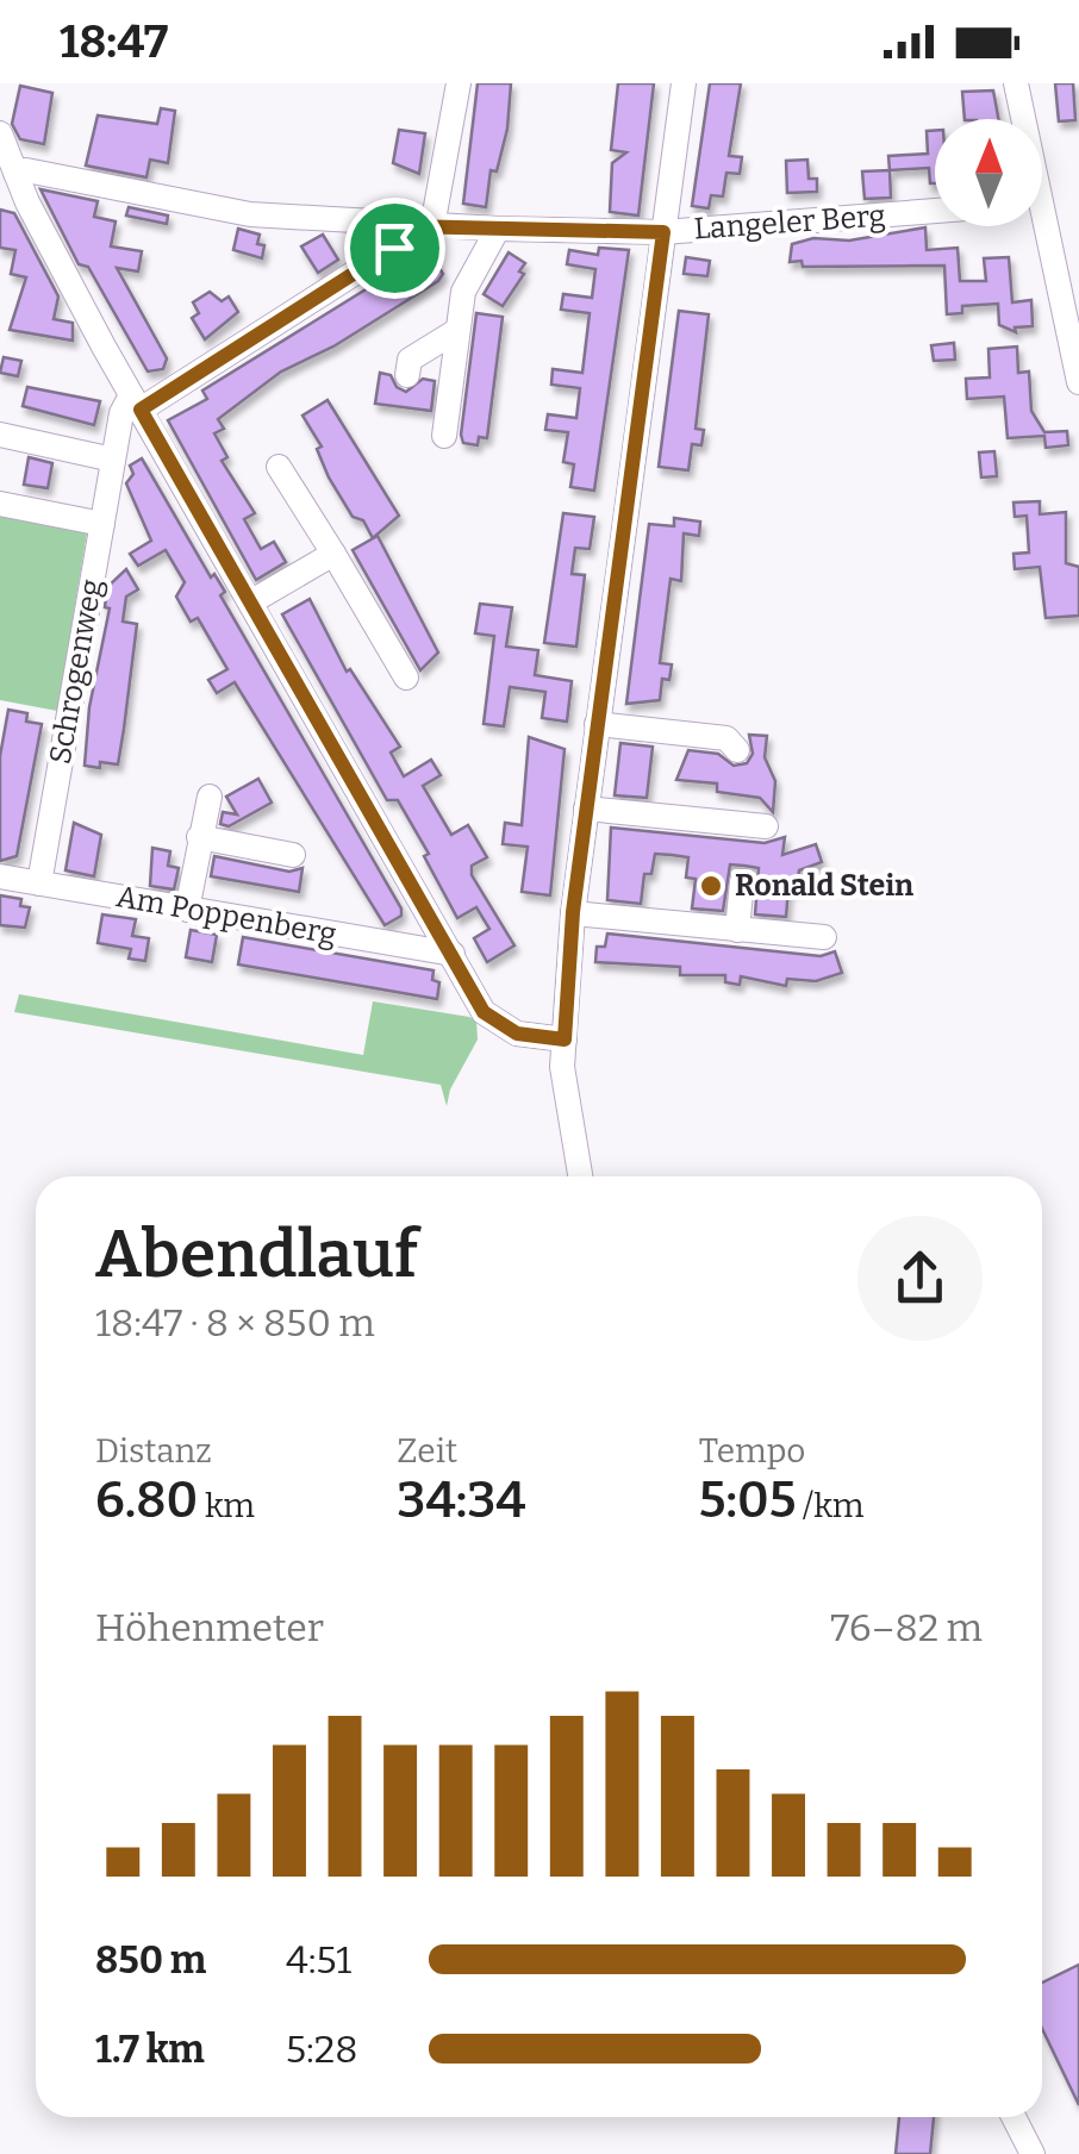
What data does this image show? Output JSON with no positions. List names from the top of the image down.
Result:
{
  "streets": {
    "street": ["Langeler Berg", "Schrogenweg", "Am Poppenberg"]
  },
  "crossings": [
    ["Schrogenweg", "Am Poppenberg"]
  ],
  "places": ["Ronald Stein"],
  "north": "top",
  "page": {
    "status": "18:47",
    "heading": ["Abendlauf", "18:47 · 8 × 850 m"],
    "stats": [
      ["Distanz", "6.80 km"],
      ["Zeit", "34:34"],
      ["Tempo", "5:05 /km"]
    ],
    "chart": ["Höhenmeter", "76–82 m"],
    "list": [
      {
        "name": "850 m",
        "note": "4:51"
      },
      {
        "name": "1.7 km",
        "note": "5:28"
      }
    ]
  }
}
